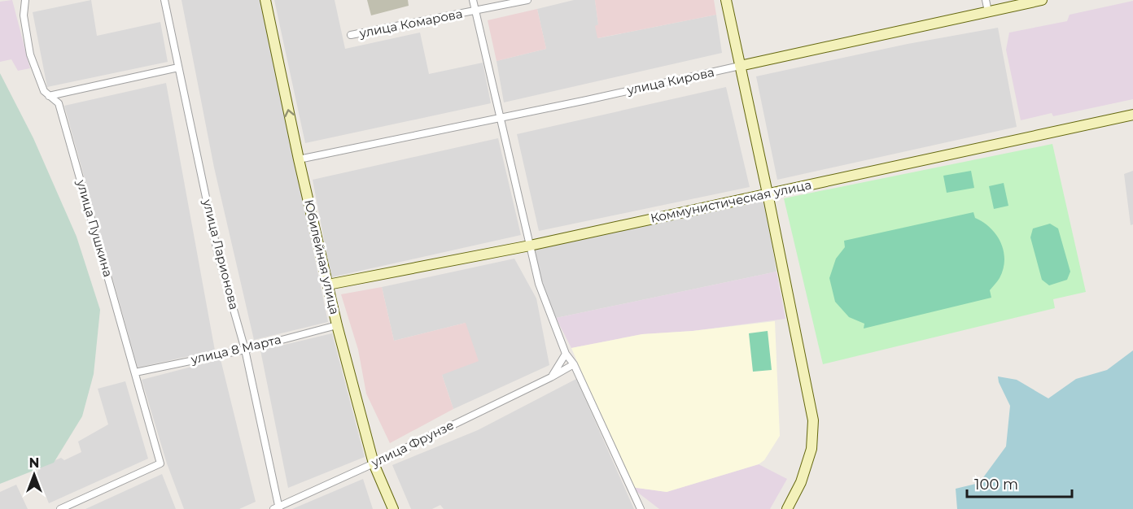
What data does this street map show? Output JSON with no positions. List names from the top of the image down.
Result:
{
  "streets": {
    "street": [
      "улица Комарова",
      "улица Кирова",
      "Коммунистическая улица",
      "улица Пушкина",
      "улица Ларионова",
      "Юбилейная улица",
      "улица 8 Марта",
      "улица Фрунзе"
    ]
  },
  "crossings": [
    ["улица Кирова", "Юбилейная улица"],
    ["Коммунистическая улица", "Юбилейная улица"],
    ["улица Пушкина", "улица 8 Марта"],
    ["улица Ларионова", "улица 8 Марта"],
    ["улица Ларионова", "улица Фрунзе"],
    ["Юбилейная улица", "улица 8 Марта"],
    ["Юбилейная улица", "улица Фрунзе"]
  ],
  "scale_bar": "100 m",
  "north": "top"
}
